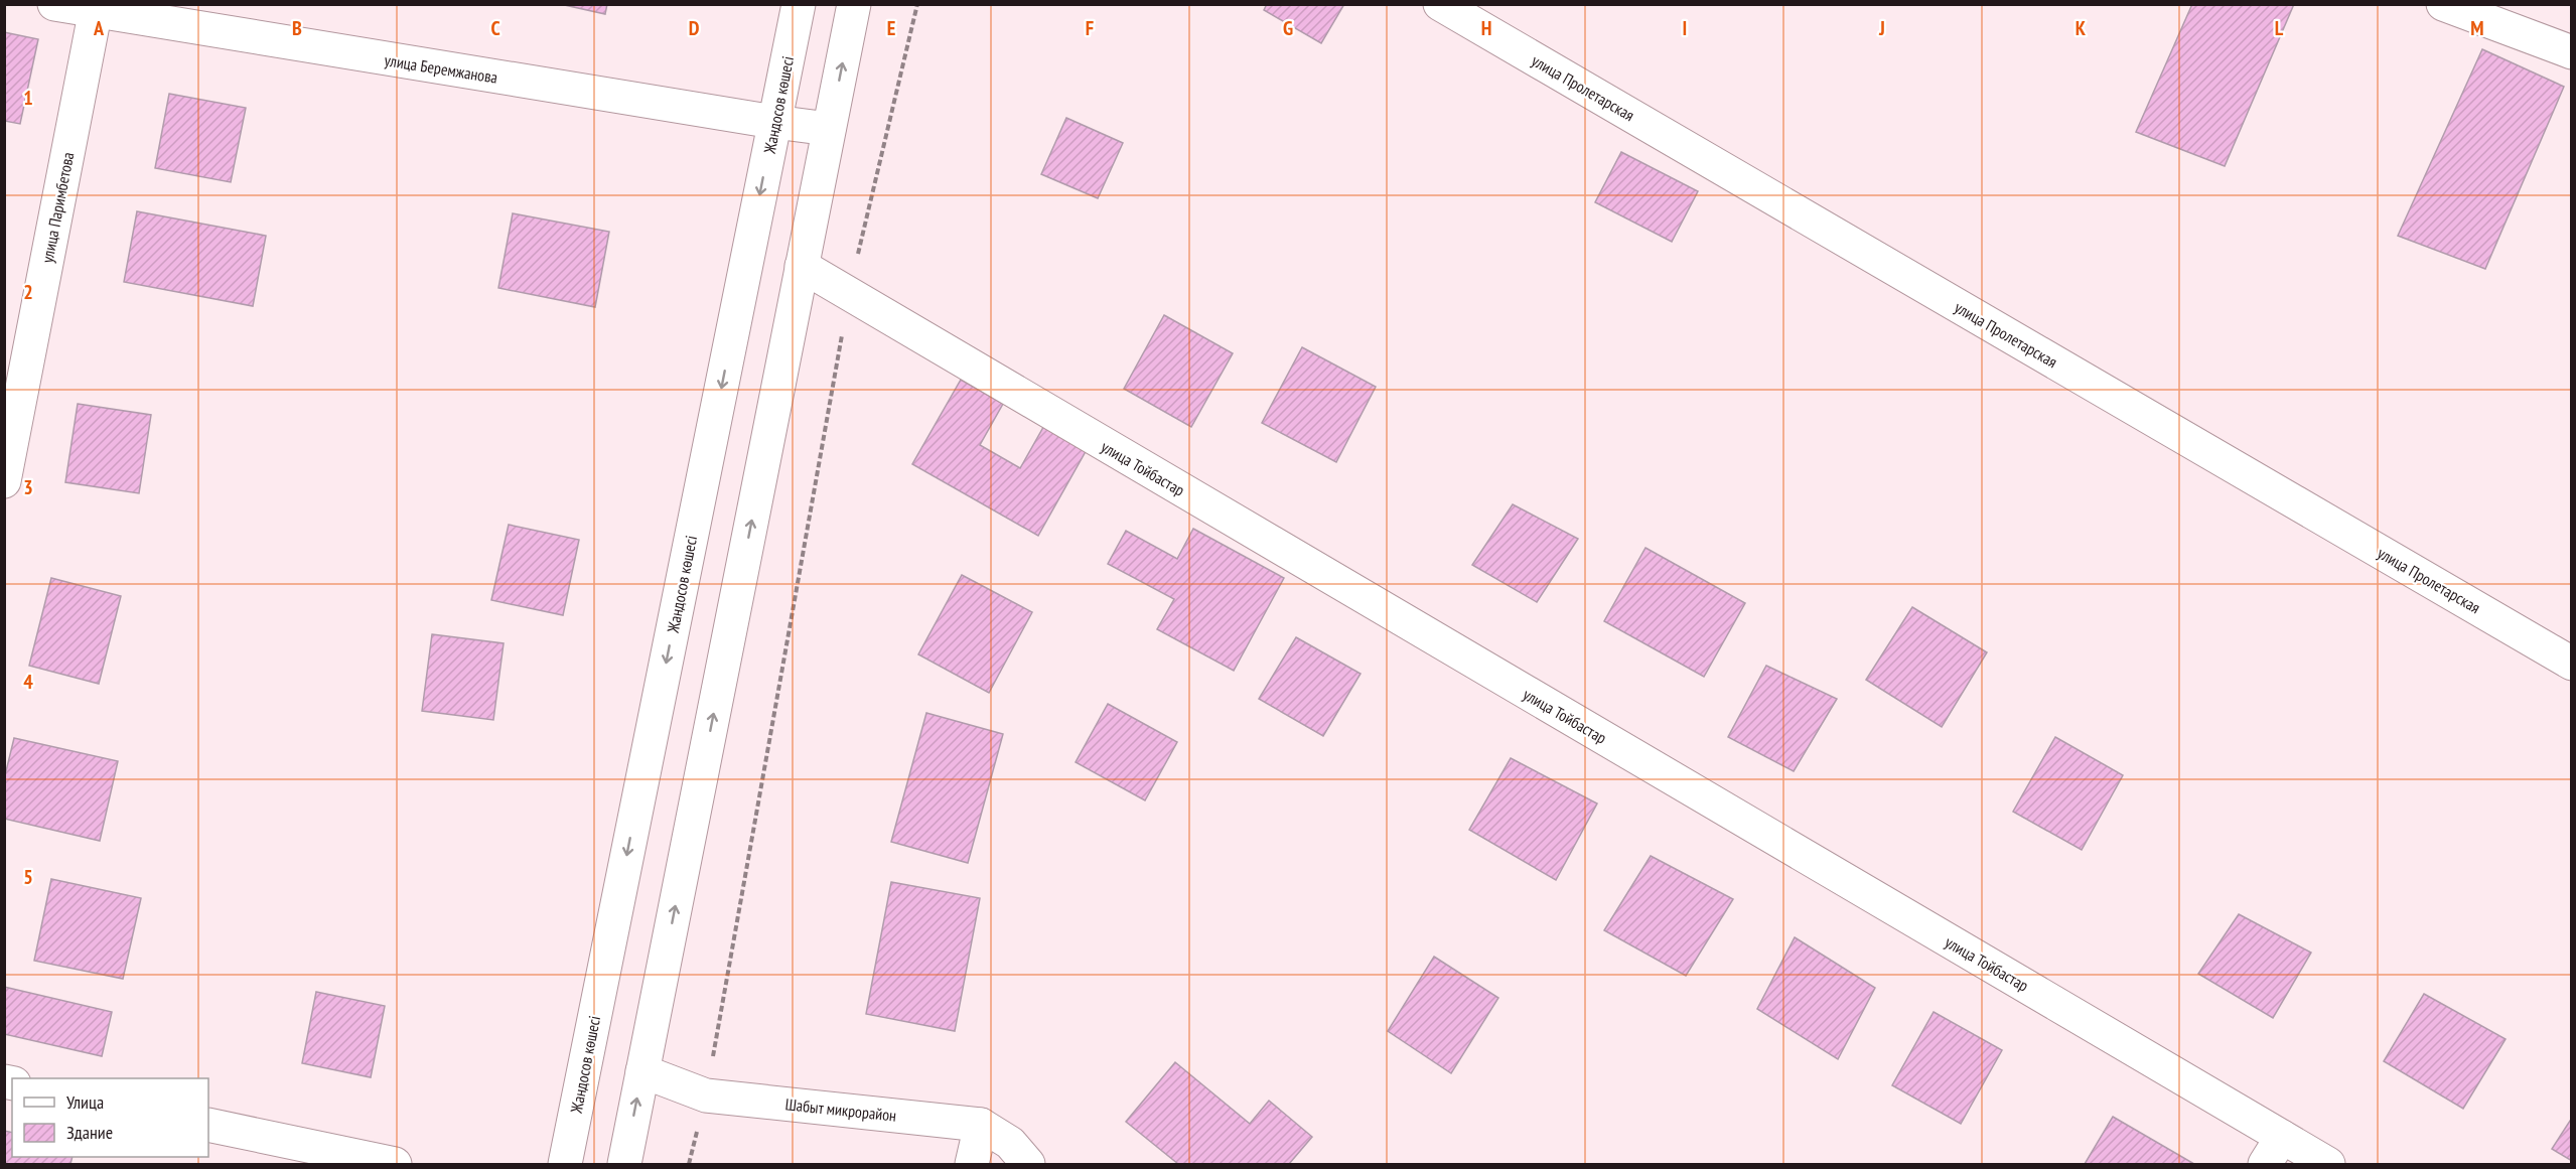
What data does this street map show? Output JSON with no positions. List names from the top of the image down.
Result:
{
  "streets": {
    "street": [
      "улица Беремжанова",
      "улица Пролетарская",
      "Жандосов көшесі",
      "улица Паримбетова",
      "улица Тойбастар",
      "Шабыт микрорайон"
    ]
  },
  "crossings": [
    ["улица Беремжанова", "Жандосов көшесі"],
    ["улица Беремжанова", "улица Паримбетова"]
  ],
  "legend": ["Улица", "Здание"],
  "grid": {
    "columns": [
      "A",
      "B",
      "C",
      "D",
      "E",
      "F",
      "G",
      "H",
      "I",
      "J",
      "K",
      "L",
      "M"
    ],
    "rows": [
      "1",
      "2",
      "3",
      "4",
      "5"
    ]
  }
}
